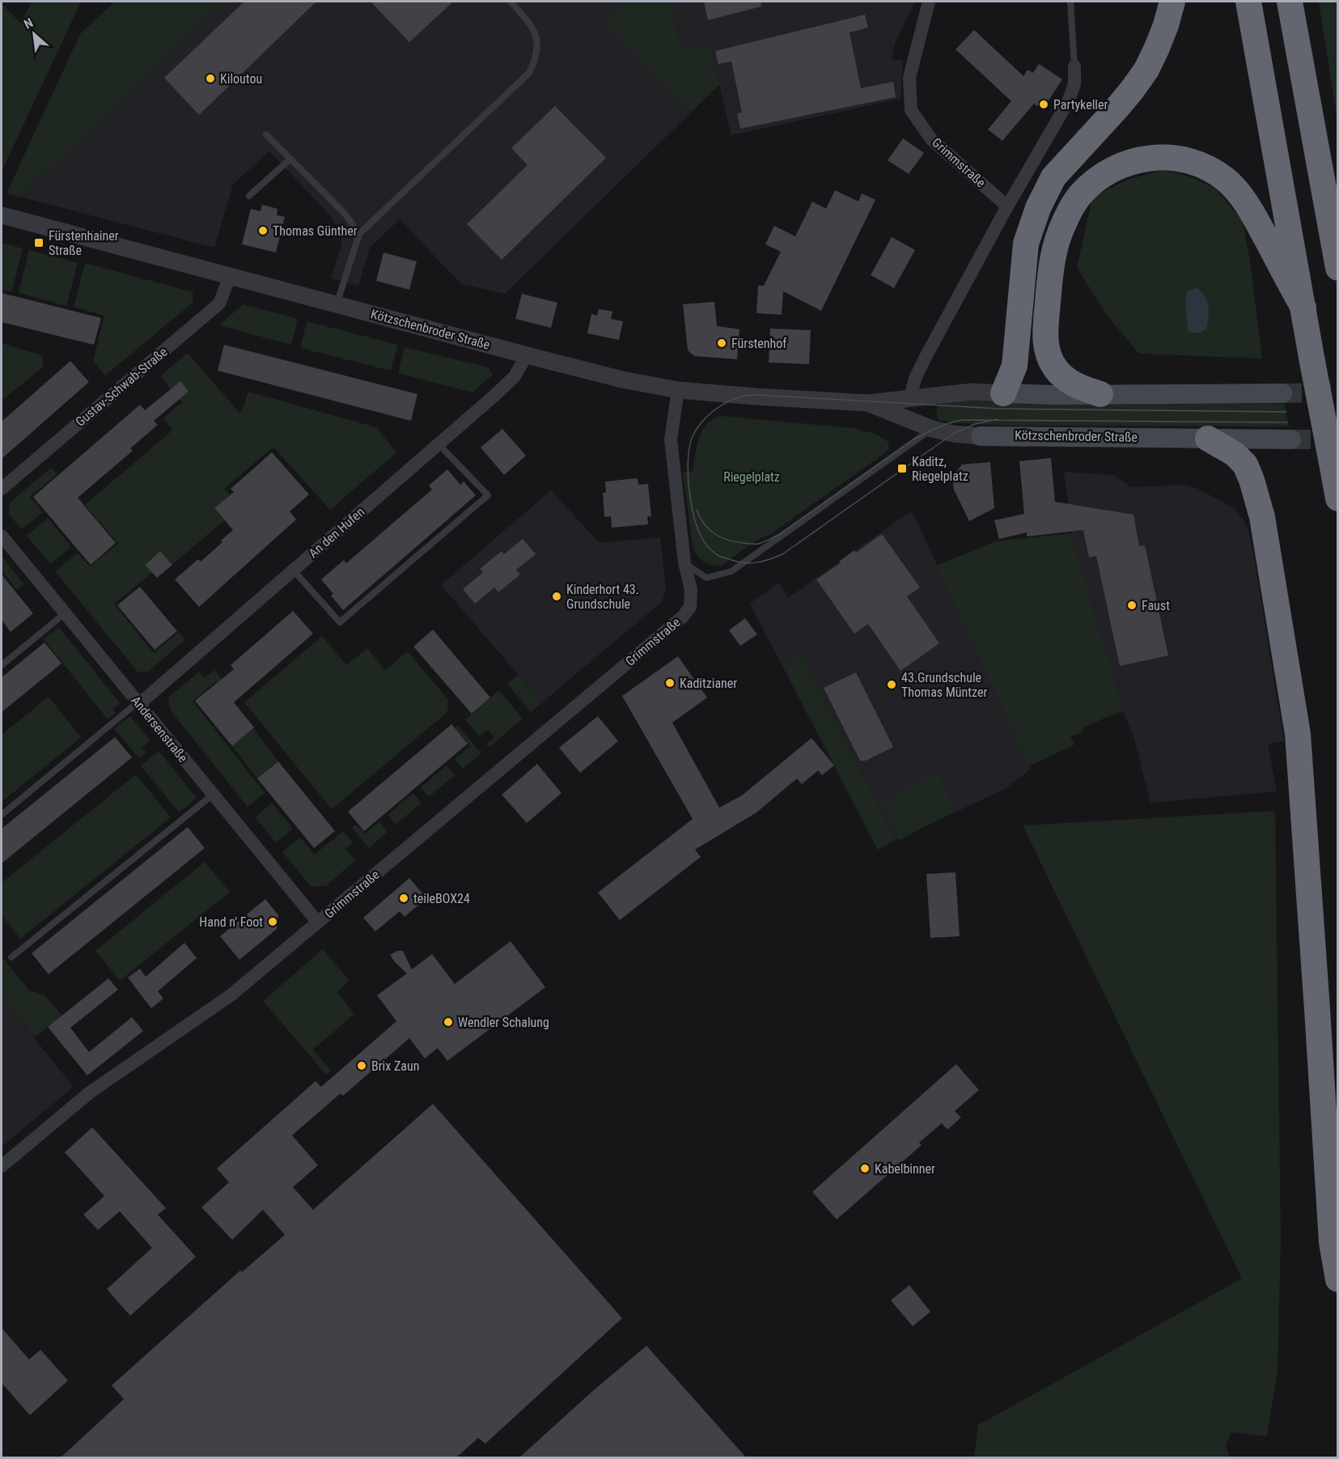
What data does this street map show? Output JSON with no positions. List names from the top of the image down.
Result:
{
  "streets": {
    "main road": ["Kötzschenbroder Straße"],
    "street": [
      "Grimmstraße",
      "Gustav-Schwab-Straße",
      "An den Hufen",
      "Andersenstraße"
    ]
  },
  "crossings": [
    ["Grimmstraße", "Andersenstraße"],
    ["Kötzschenbroder Straße", "Gustav-Schwab-Straße"],
    ["Kötzschenbroder Straße", "An den Hufen"],
    ["An den Hufen", "Andersenstraße"]
  ],
  "parks": ["Riegelplatz"],
  "places": {
    "other": [
      "Kiloutou",
      "Partykeller",
      "Thomas Günther",
      "Fürstenhof",
      "Kinderhort 43. Grundschule",
      "Faust",
      "Kaditzianer",
      "43.Grundschule Thomas Müntzer",
      "teileBOX24",
      "Hand n' Foot",
      "Wendler Schalung",
      "Brix Zaun",
      "Kabelbinner"
    ],
    "transit": ["Fürstenhainer Straße", "Kaditz, Riegelplatz"]
  },
  "north": "top left"
}
